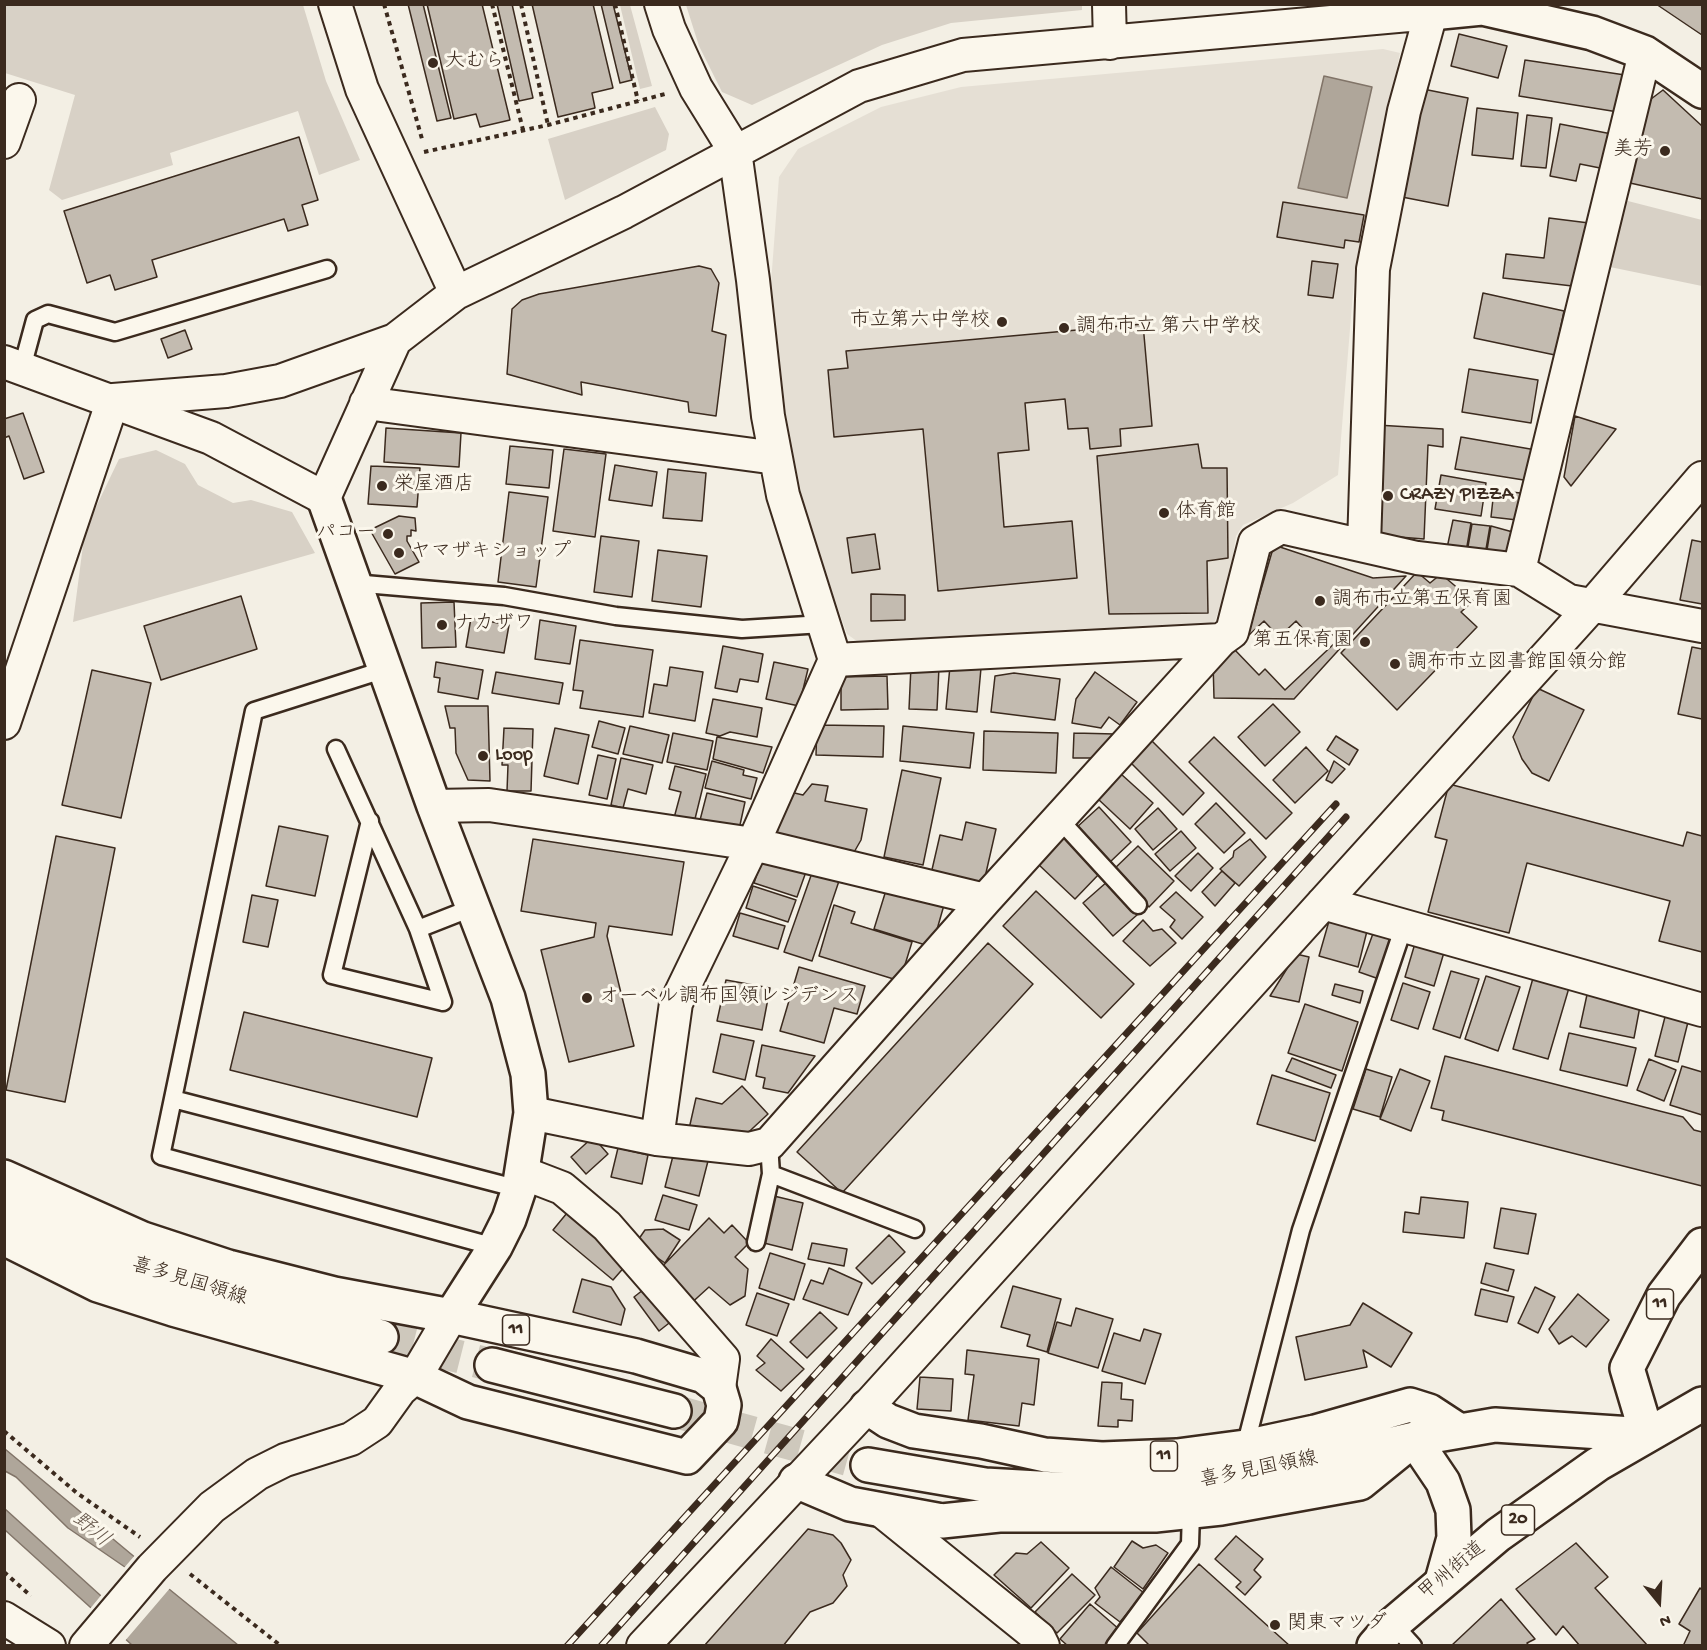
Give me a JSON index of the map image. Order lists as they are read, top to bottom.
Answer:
{
  "streets": {
    "main road": [
      "喜多見国領線",
      "11",
      "20",
      "甲州街道"
    ]
  },
  "crossings": [
    ["喜多見国領線", "11"],
    ["喜多見国領線", "20"],
    ["喜多見国領線", "甲州街道"],
    ["11", "20"],
    ["11", "甲州街道"],
    ["20", "甲州街道"]
  ],
  "water": ["野川"],
  "places": [
    "大むら",
    "美芳",
    "市立第六中学校",
    "調布市立 第六中学校",
    "栄屋酒店",
    "CRAZY PIZZA",
    "体育館",
    "パコー",
    "ヤマザキショップ",
    "調布市立第五保育園",
    "ナカザワ",
    "第五保育園",
    "調布市立図書館国領分館",
    "Loop",
    "オーベル調布国領レジデンス",
    "関東マツダ"
  ],
  "north": "bottom"
}
